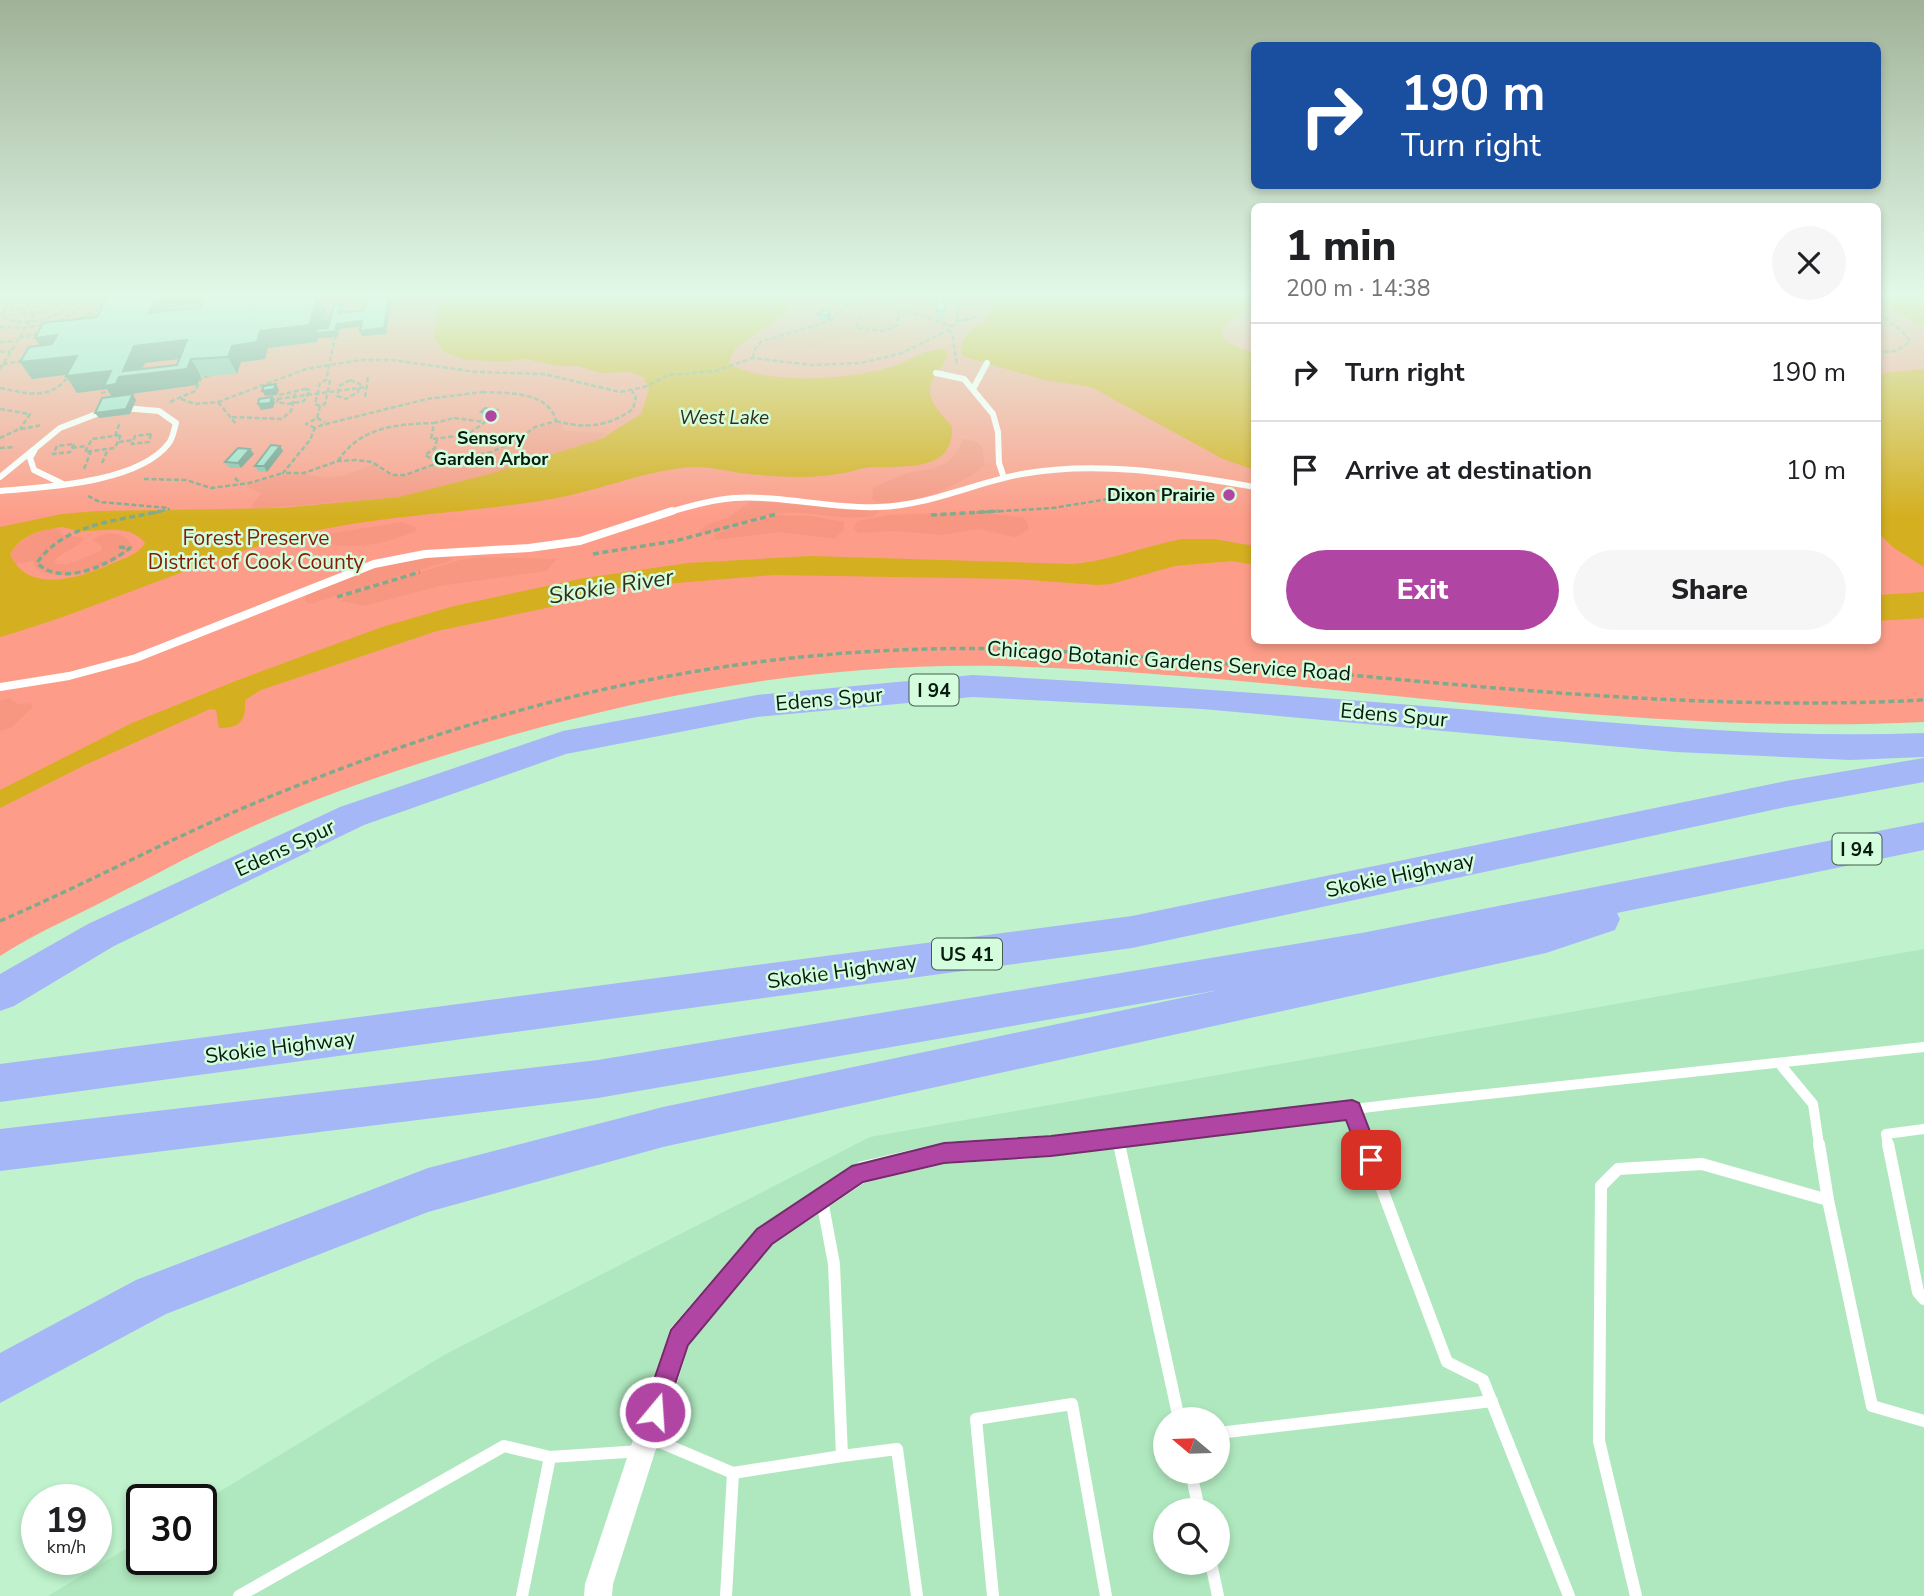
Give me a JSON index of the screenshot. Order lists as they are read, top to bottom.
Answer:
{
  "streets": {
    "highway": [
      "I 94",
      "Edens Spur",
      "Skokie Highway",
      "US 41"
    ],
    "path": ["Chicago Botanic Gardens Service Road"]
  },
  "water": ["West Lake", "Skokie River"],
  "parks": ["Forest Preserve District of Cook County"],
  "places": ["Sensory Garden Arbor", "Dixon Prairie"],
  "north": "left",
  "page": {
    "turn": ["190 m", "Turn right"],
    "heading": ["1 min", "200 m · 14:38"],
    "list": [
      {
        "name": "Turn right",
        "value": "190 m"
      },
      {
        "name": "Arrive at destination",
        "value": "10 m"
      }
    ],
    "buttons": ["Exit", "Share"],
    "speed": "19 km/h",
    "limit": "30"
  }
}
